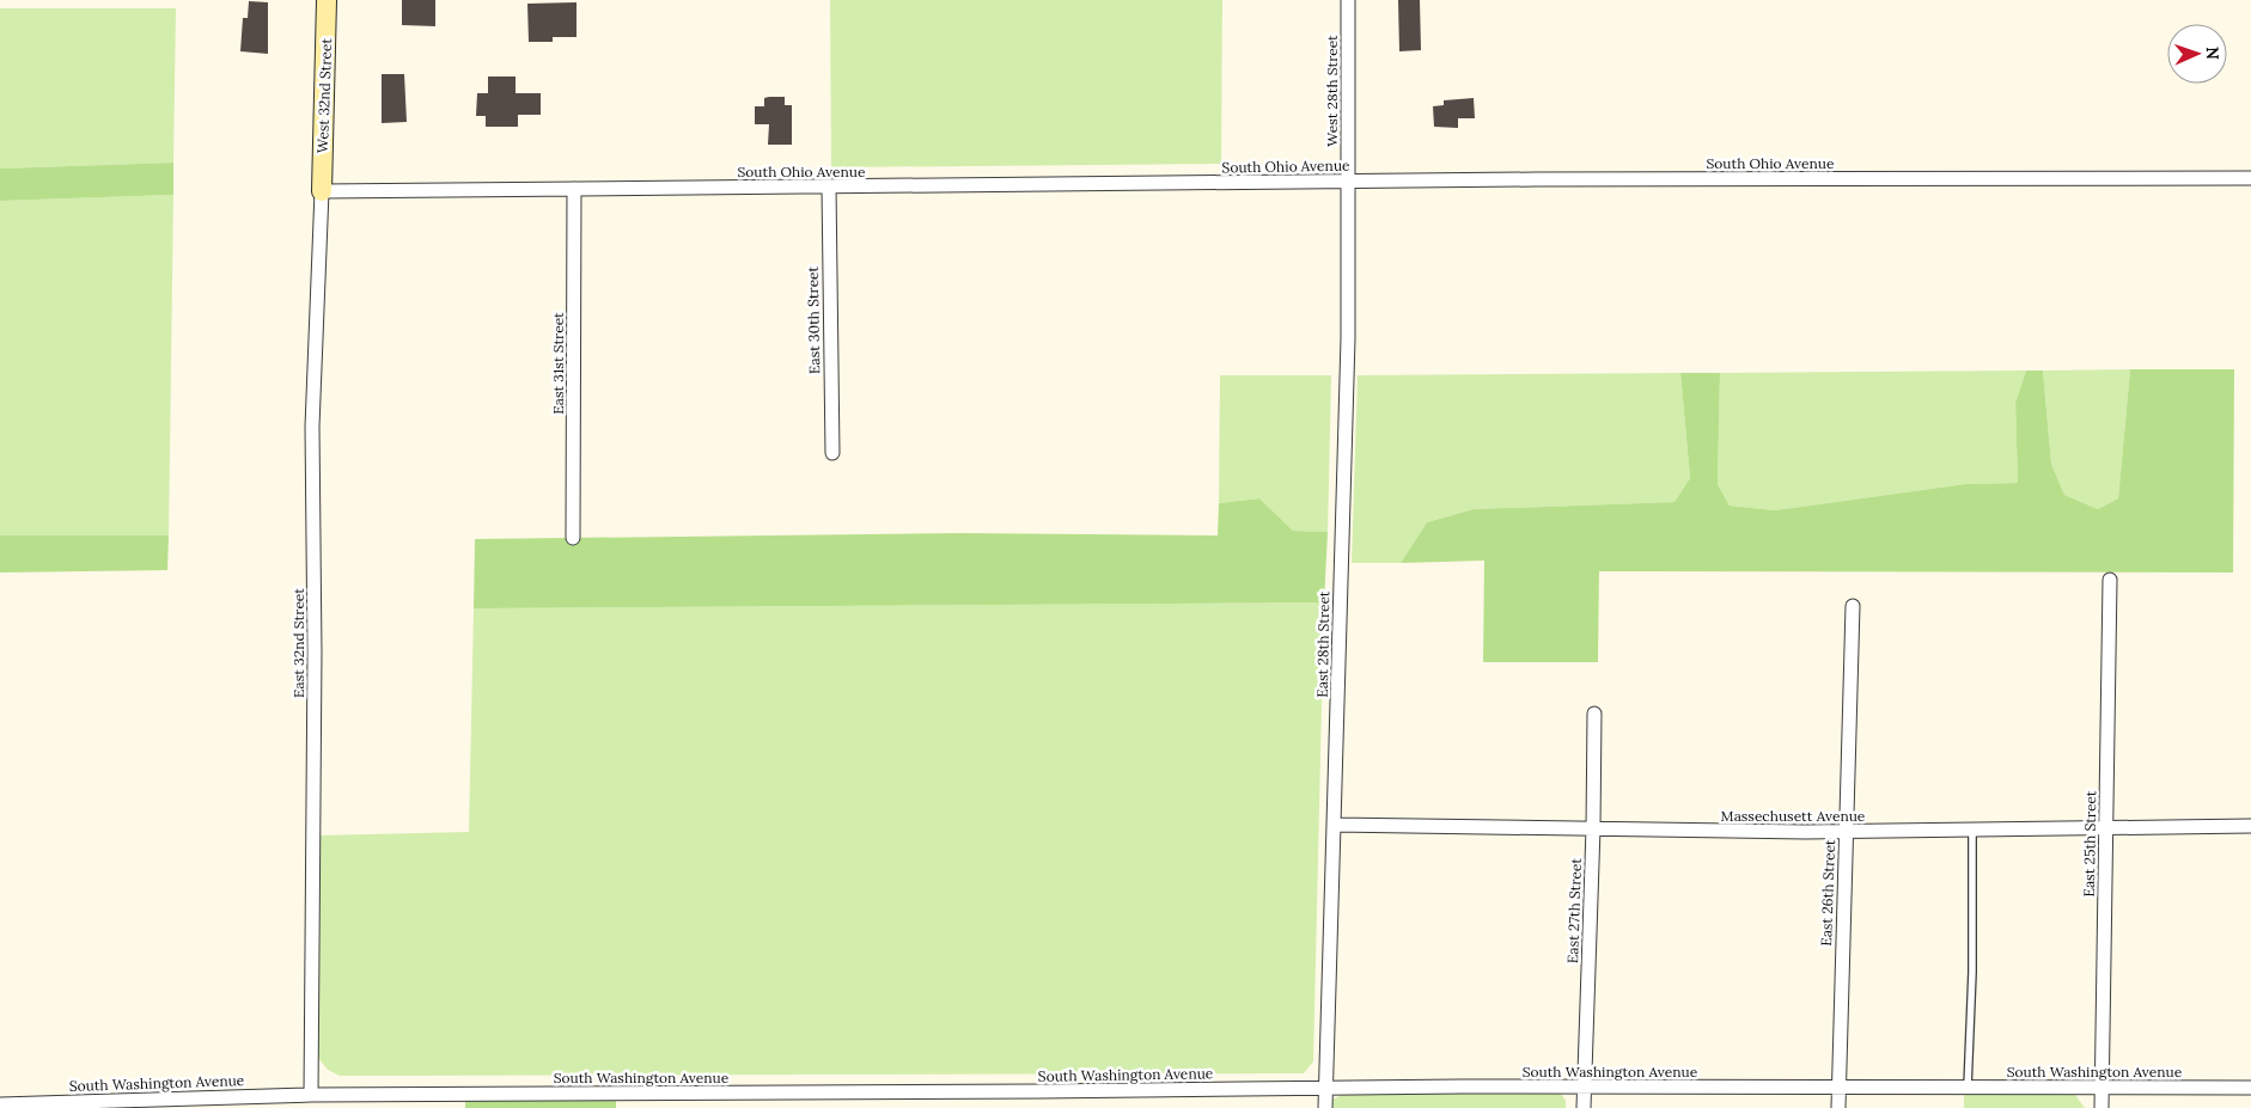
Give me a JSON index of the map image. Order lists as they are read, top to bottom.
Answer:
{
  "streets": {
    "street": [
      "West 28th Street",
      "West 32nd Street",
      "South Ohio Avenue",
      "East 30th Street",
      "East 31st Street",
      "East 32nd Street",
      "East 28th Street",
      "Massechusett Avenue",
      "East 25th Street",
      "East 26th Street",
      "East 27th Street",
      "South Washington Avenue"
    ]
  },
  "crossings": [
    ["West 28th Street", "South Ohio Avenue"],
    ["West 28th Street", "East 28th Street"],
    ["West 32nd Street", "South Ohio Avenue"],
    ["West 32nd Street", "East 32nd Street"],
    ["South Ohio Avenue", "East 30th Street"],
    ["South Ohio Avenue", "East 31st Street"],
    ["South Ohio Avenue", "East 32nd Street"],
    ["South Ohio Avenue", "East 28th Street"],
    ["East 32nd Street", "South Washington Avenue"],
    ["East 28th Street", "Massechusett Avenue"],
    ["East 28th Street", "South Washington Avenue"],
    ["Massechusett Avenue", "East 25th Street"],
    ["Massechusett Avenue", "East 26th Street"],
    ["Massechusett Avenue", "East 27th Street"],
    ["East 25th Street", "South Washington Avenue"],
    ["East 26th Street", "South Washington Avenue"],
    ["East 27th Street", "South Washington Avenue"]
  ],
  "north": "right"
}
